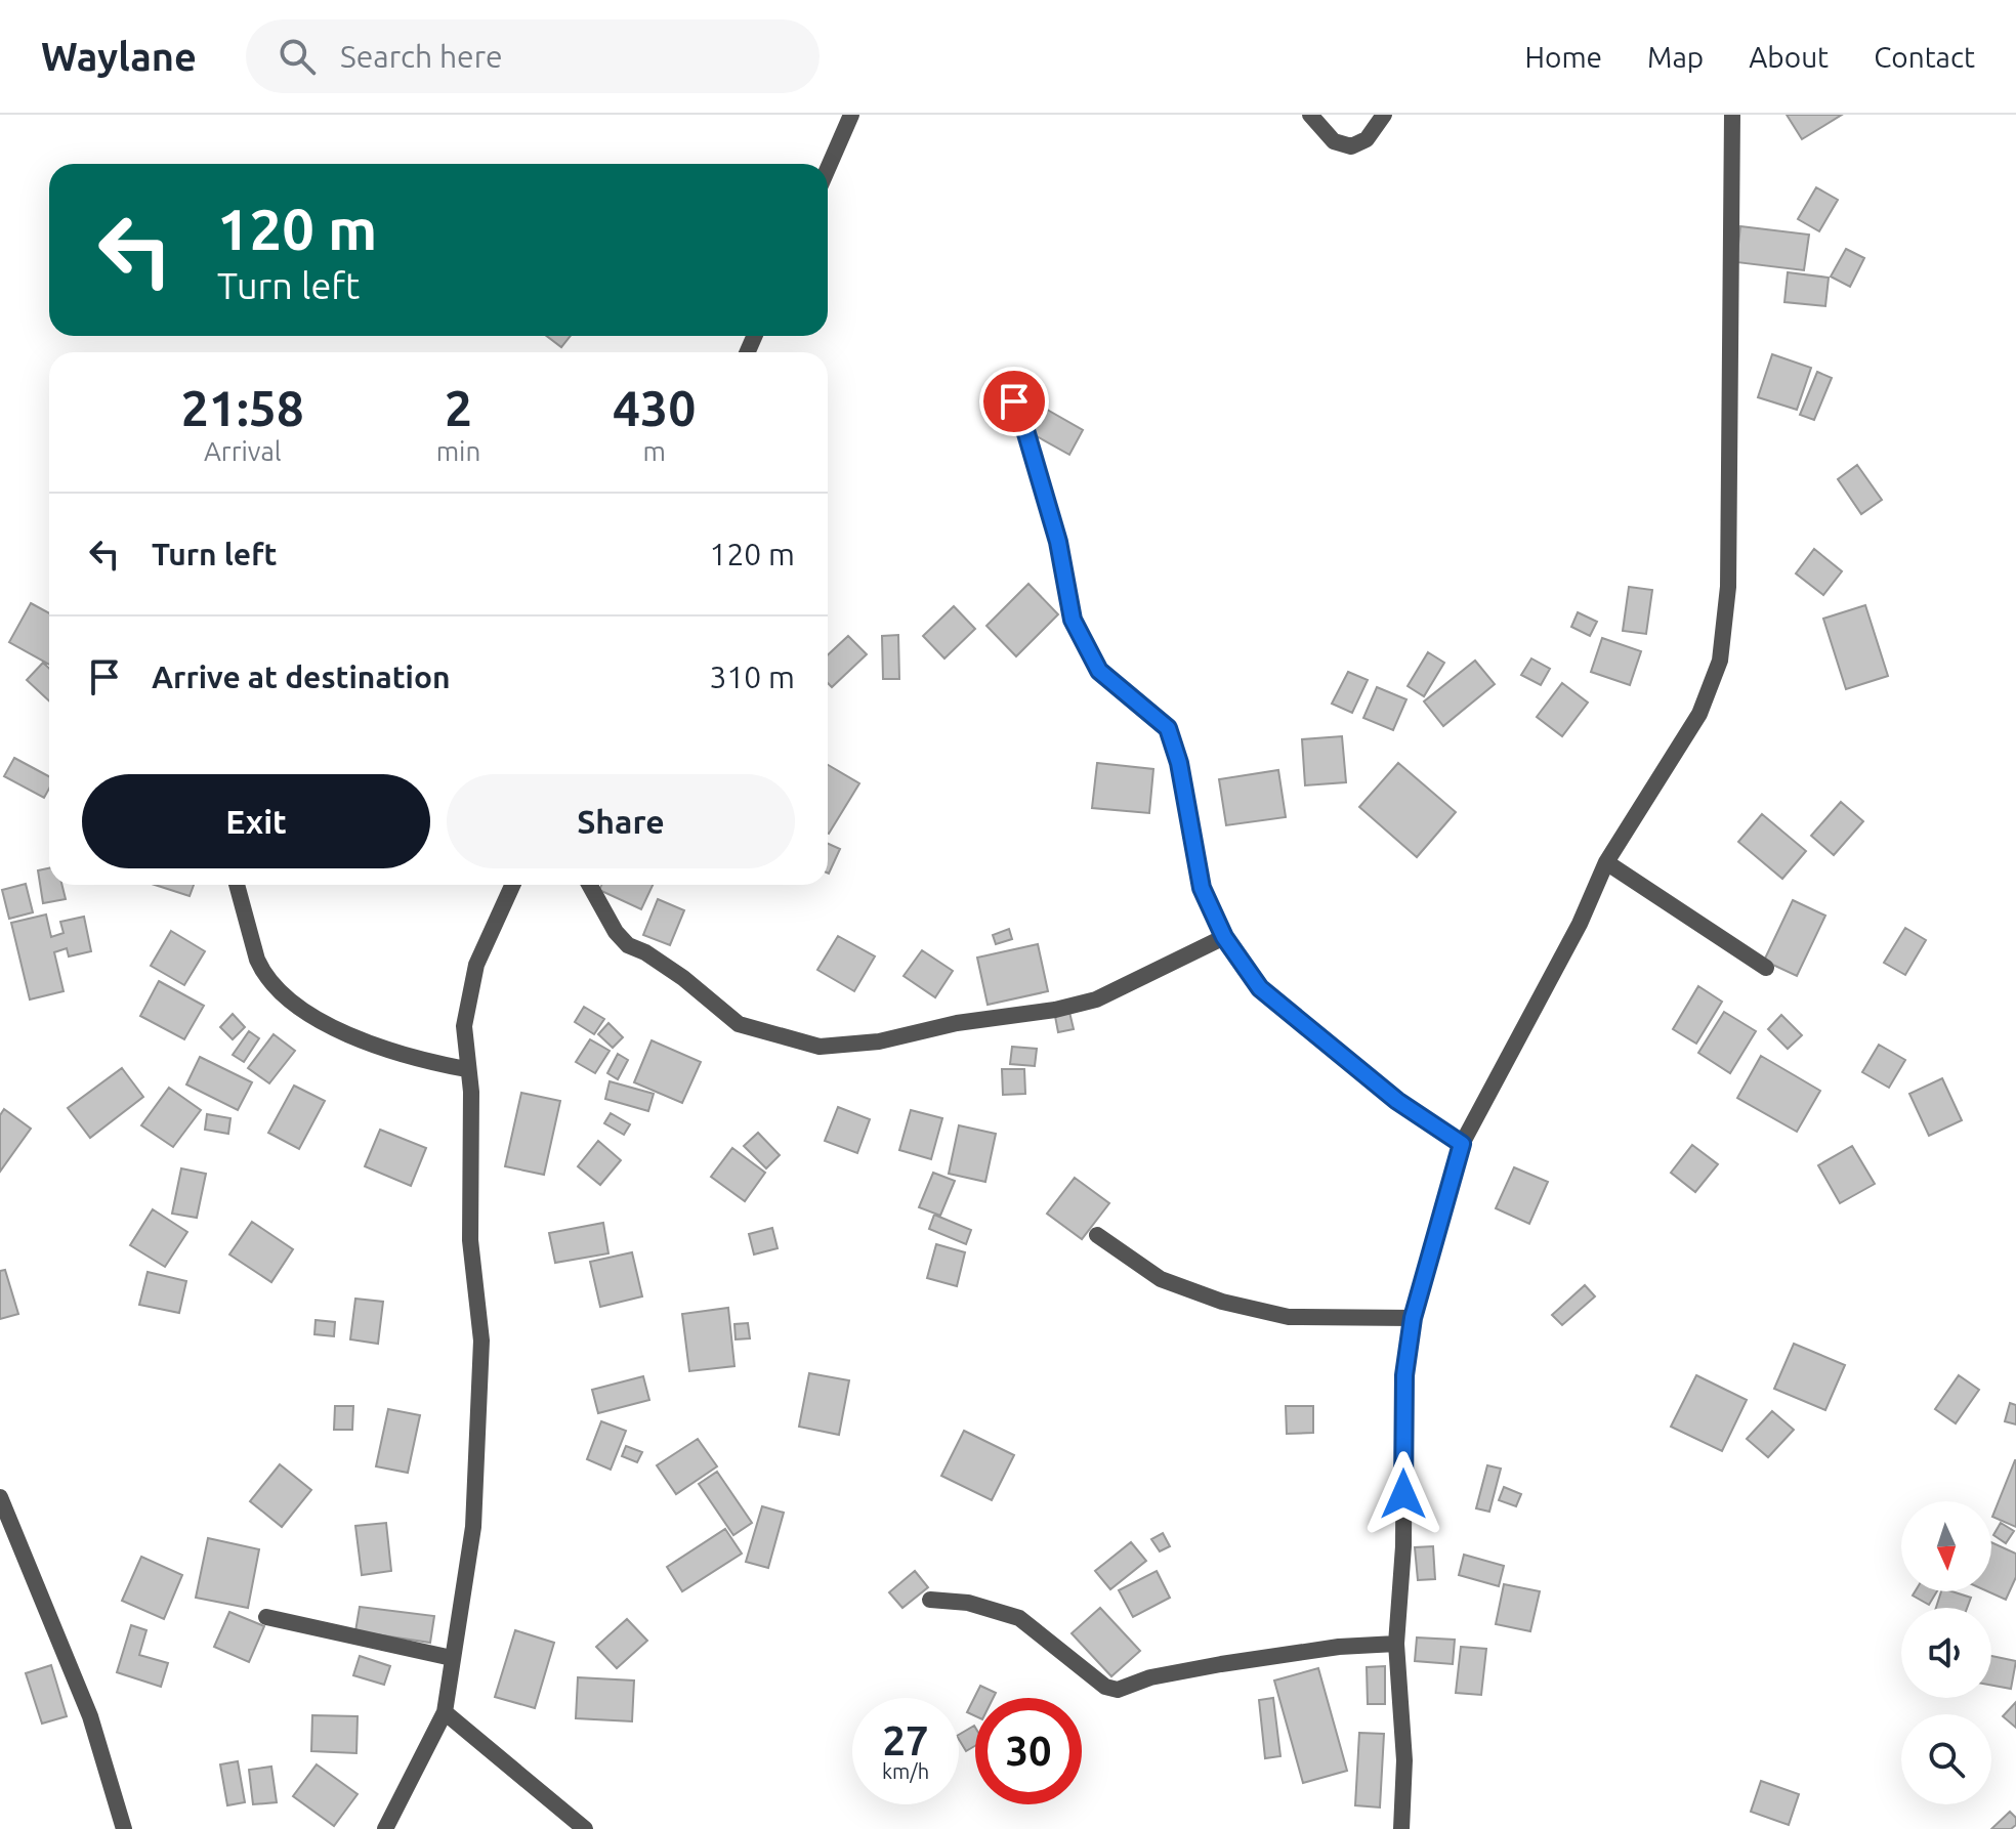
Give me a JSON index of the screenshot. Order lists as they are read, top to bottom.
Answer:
{
  "north": "bottom",
  "page": {
    "header": "Waylane",
    "search": "Search here",
    "nav": [
      "Home",
      "Map",
      "About",
      "Contact"
    ],
    "turn": ["120 m", "Turn left"],
    "eta": [
      "21:58",
      "Arrival",
      "2",
      "min",
      "430",
      "m"
    ],
    "list": [
      {
        "name": "Turn left",
        "value": "120 m"
      },
      {
        "name": "Arrive at destination",
        "value": "310 m"
      }
    ],
    "buttons": ["Exit", "Share"],
    "speed": "27 km/h",
    "limit": "30"
  }
}
